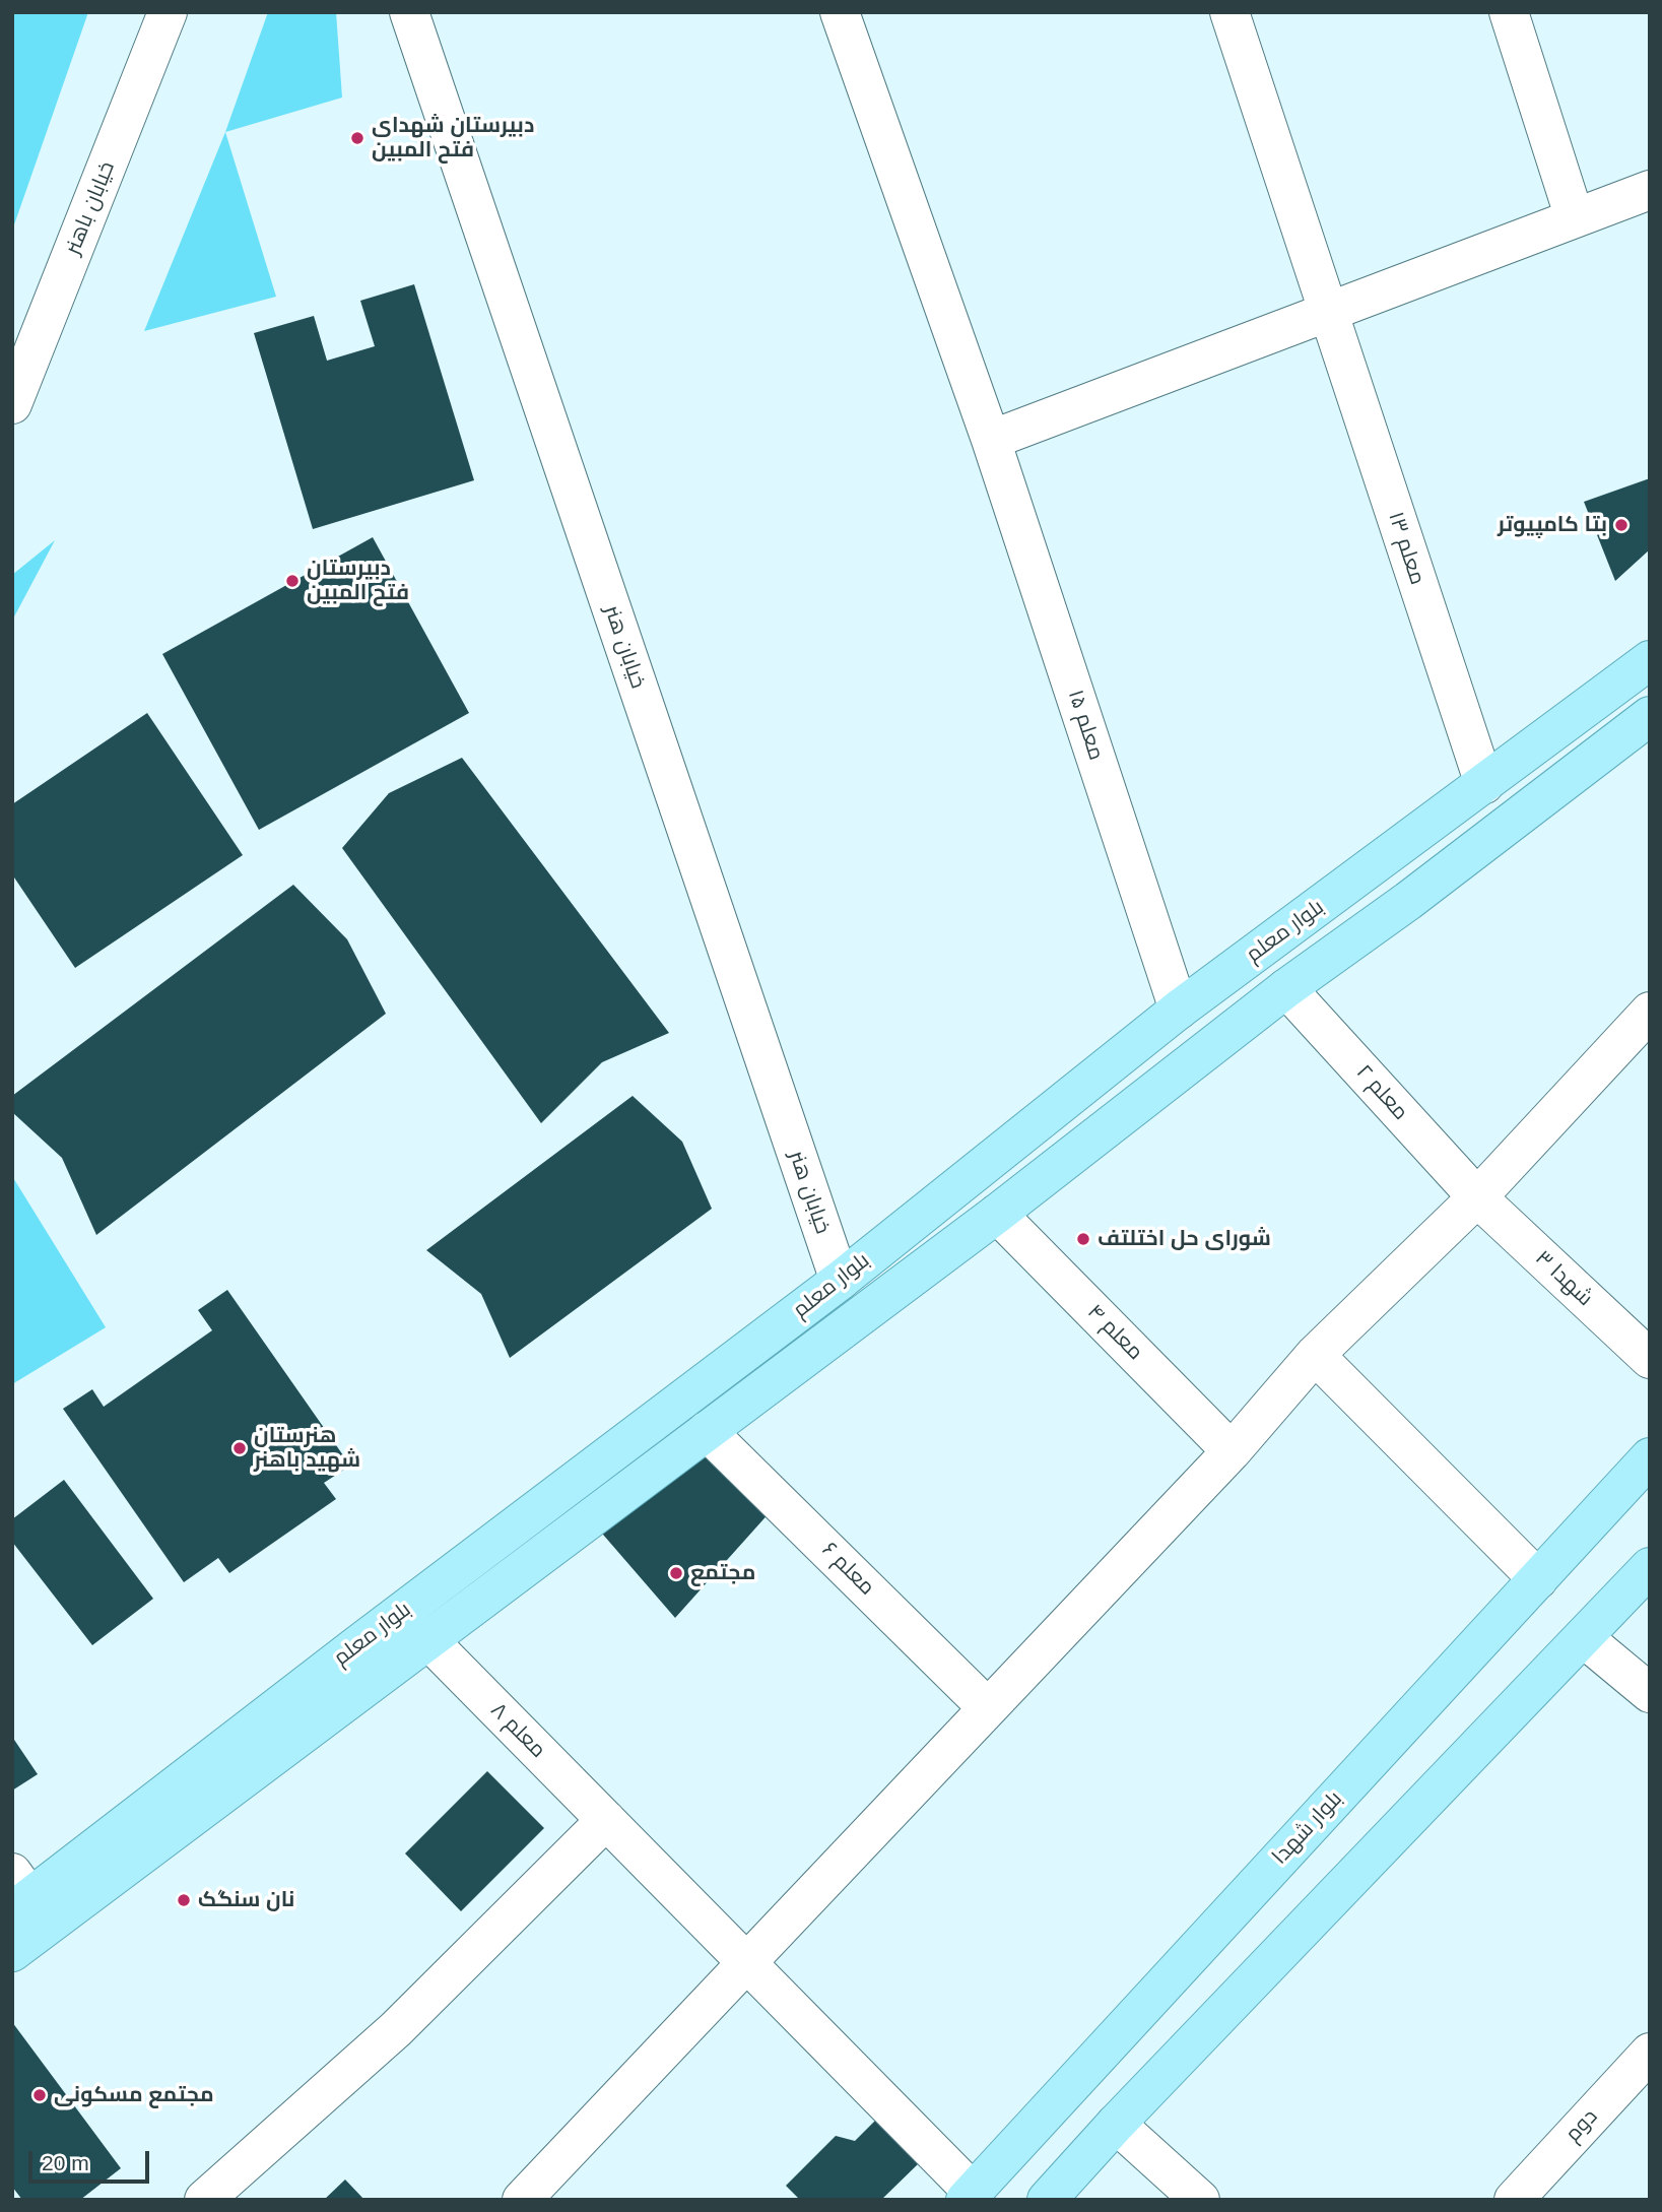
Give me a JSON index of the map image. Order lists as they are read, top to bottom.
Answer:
{
  "streets": {
    "main road": ["بلوار معلم", "بلوار شهدا"],
    "street": [
      "خیابان باهنر",
      "معلم ۱۳",
      "خیابان هنر",
      "معلم ۱۵",
      "معلم ۲",
      "شهدا ۳",
      "معلم ۴",
      "معلم ۶",
      "معلم ۸",
      "دوم"
    ]
  },
  "crossings": [
    ["معلم ۱۳", "بلوار معلم"],
    ["خیابان هنر", "بلوار معلم"],
    ["معلم ۱۵", "بلوار معلم"],
    ["بلوار معلم", "معلم ۲"],
    ["بلوار معلم", "معلم ۴"],
    ["بلوار معلم", "معلم ۶"],
    ["بلوار معلم", "معلم ۸"],
    ["معلم ۲", "شهدا ۳"],
    ["معلم ۸", "بلوار شهدا"]
  ],
  "places": [
    "دبیرستان شهدای فتح المبین",
    "بتا کامپیوتر",
    "دبیرستان فتح المبین",
    "شورای حل اختلتف",
    "هنرستان شهید باهنر",
    "مجتمع",
    "نان سنگک",
    "مجتمع مسکونی"
  ],
  "scale_bar": "20 m"
}
